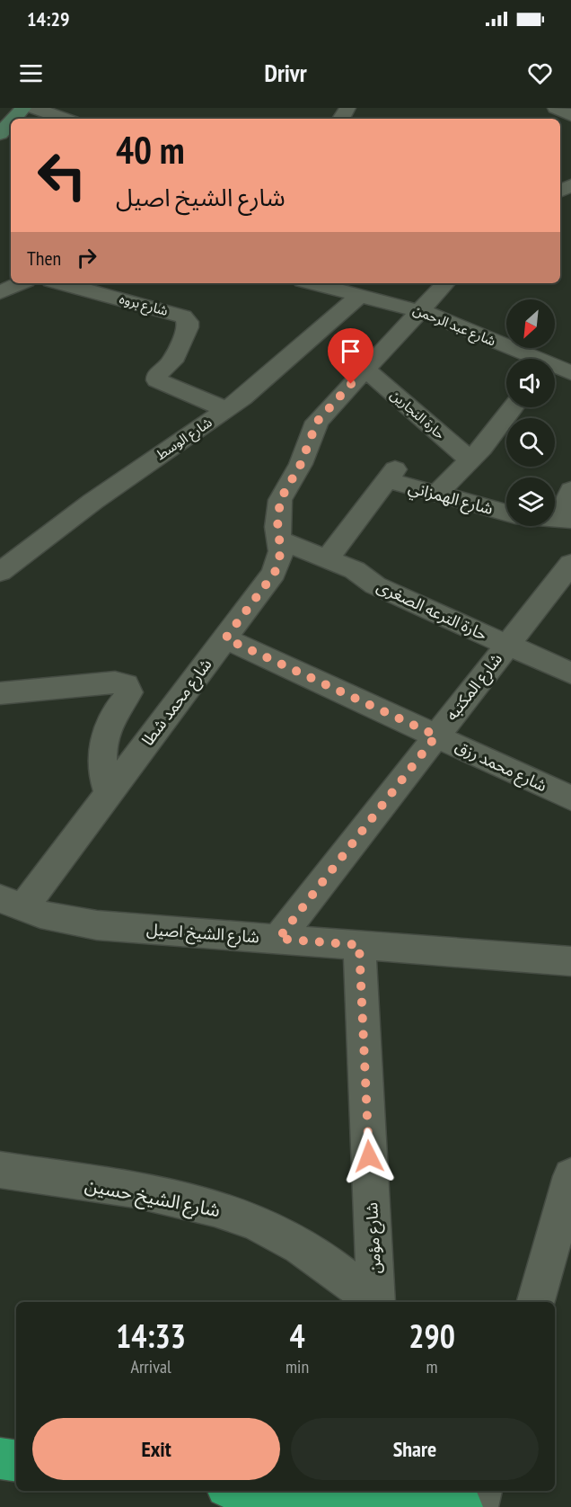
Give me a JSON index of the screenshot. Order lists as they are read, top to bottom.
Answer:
{
  "streets": {
    "street": [
      "شارع بروه",
      "شارع عبد الرحمن",
      "حارة النجارين",
      "شارع الوسط",
      "شارع الهمزاني",
      "حارة الترعه الصغرى",
      "شارع المكتبه",
      "شارع محمد شطا",
      "شارع محمد رزق",
      "شارع الشيخ اصيل",
      "شارع الشيخ حسين",
      "شارع مؤمن"
    ]
  },
  "crossings": [
    ["شارع بروه", "شارع الوسط"],
    ["شارع عبد الرحمن", "شارع الوسط"],
    ["شارع عبد الرحمن", "شارع محمد شطا"],
    ["حارة النجارين", "شارع محمد شطا"],
    ["شارع الهمزاني", "حارة الترعه الصغرى"],
    ["حارة الترعه الصغرى", "شارع المكتبه"],
    ["حارة الترعه الصغرى", "شارع محمد شطا"],
    ["شارع المكتبه", "شارع محمد رزق"],
    ["شارع المكتبه", "شارع الشيخ اصيل"],
    ["شارع محمد شطا", "شارع محمد رزق"],
    ["شارع محمد شطا", "شارع الشيخ اصيل"],
    ["شارع الشيخ اصيل", "شارع مؤمن"]
  ],
  "north": "bottom left",
  "page": {
    "status": "14:29",
    "header": "Drivr",
    "turn": ["40 m", "شارع الشيخ اصيل"],
    "then": "Then",
    "eta": [
      "14:33",
      "Arrival",
      "4",
      "min",
      "290",
      "m"
    ],
    "buttons": ["Exit", "Share"]
  }
}
